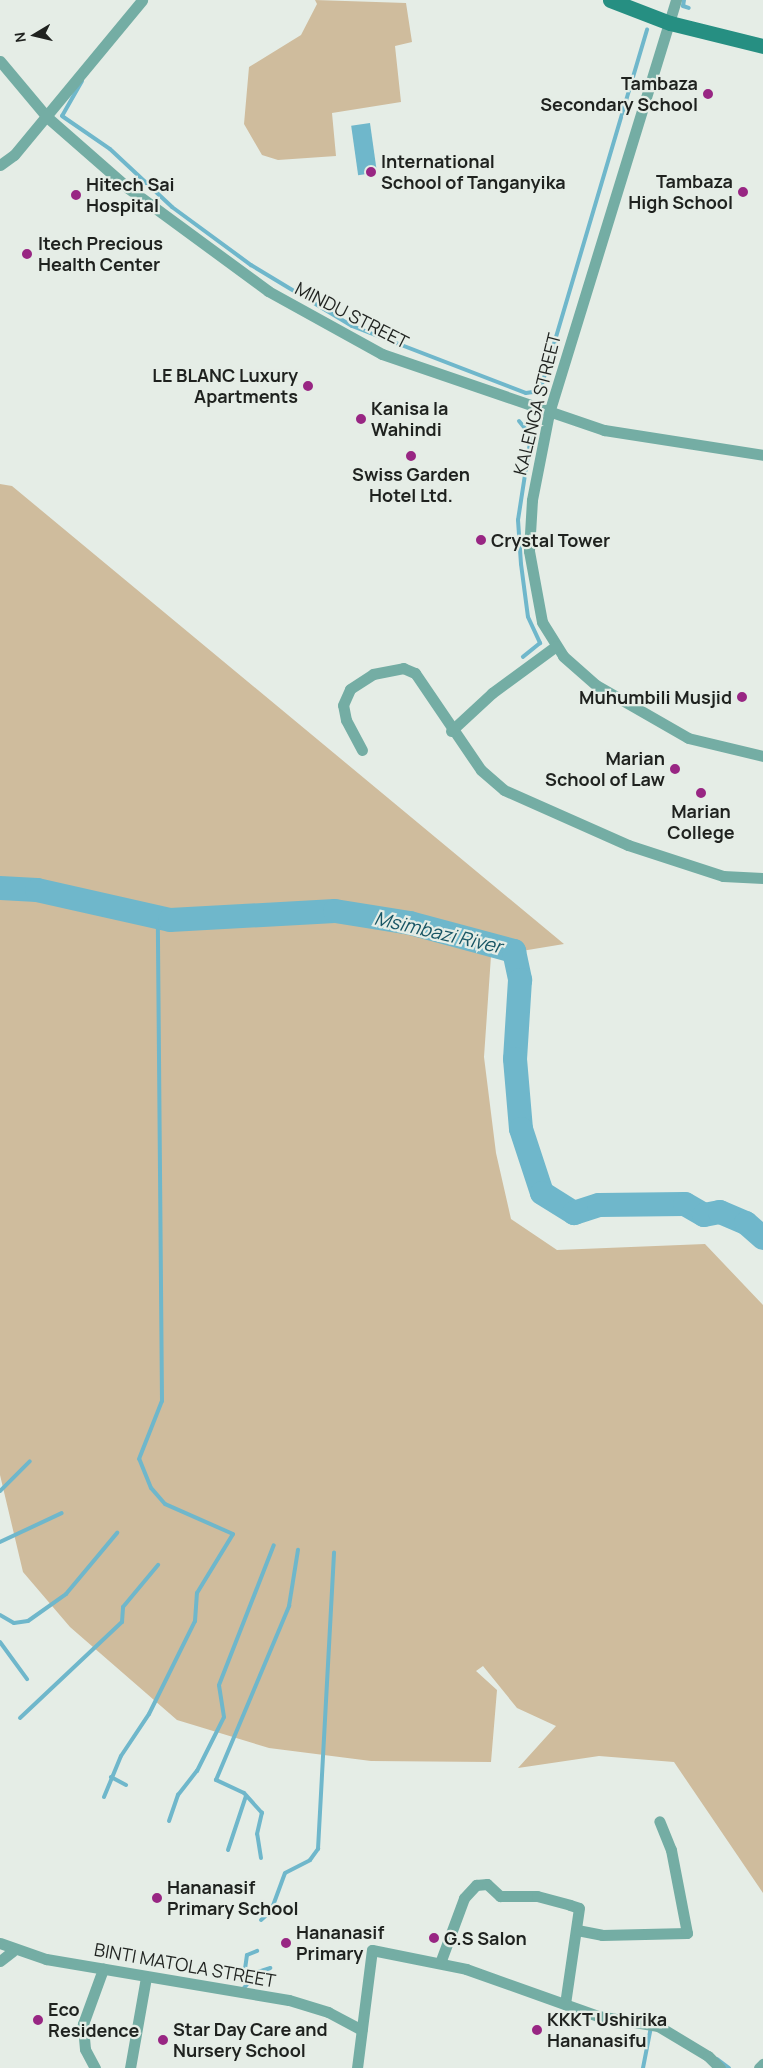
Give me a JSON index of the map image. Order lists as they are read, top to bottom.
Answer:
{
  "streets": {
    "street": ["MINDU STREET", "KALENGA STREET", "BINTI MATOLA STREET"]
  },
  "crossings": [
    ["MINDU STREET", "KALENGA STREET"]
  ],
  "water": ["Msimbazi River"],
  "places": [
    "Tambaza Secondary School",
    "International School of Tanganyika",
    "Tambaza High School",
    "Hitech Sai Hospital",
    "Itech Precious Health Center",
    "LE BLANC Luxury Apartments",
    "Kanisa la Wahindi",
    "Swiss Garden Hotel Ltd.",
    "Crystal Tower",
    "Muhumbili Musjid",
    "Marian School of Law",
    "Marian College",
    "Hananasif Primary School",
    "G.S Salon",
    "Hananasif Primary",
    "Eco Residence",
    "KKKT Ushirika Hananasifu",
    "Star Day Care and Nursery School"
  ],
  "north": "left"
}
